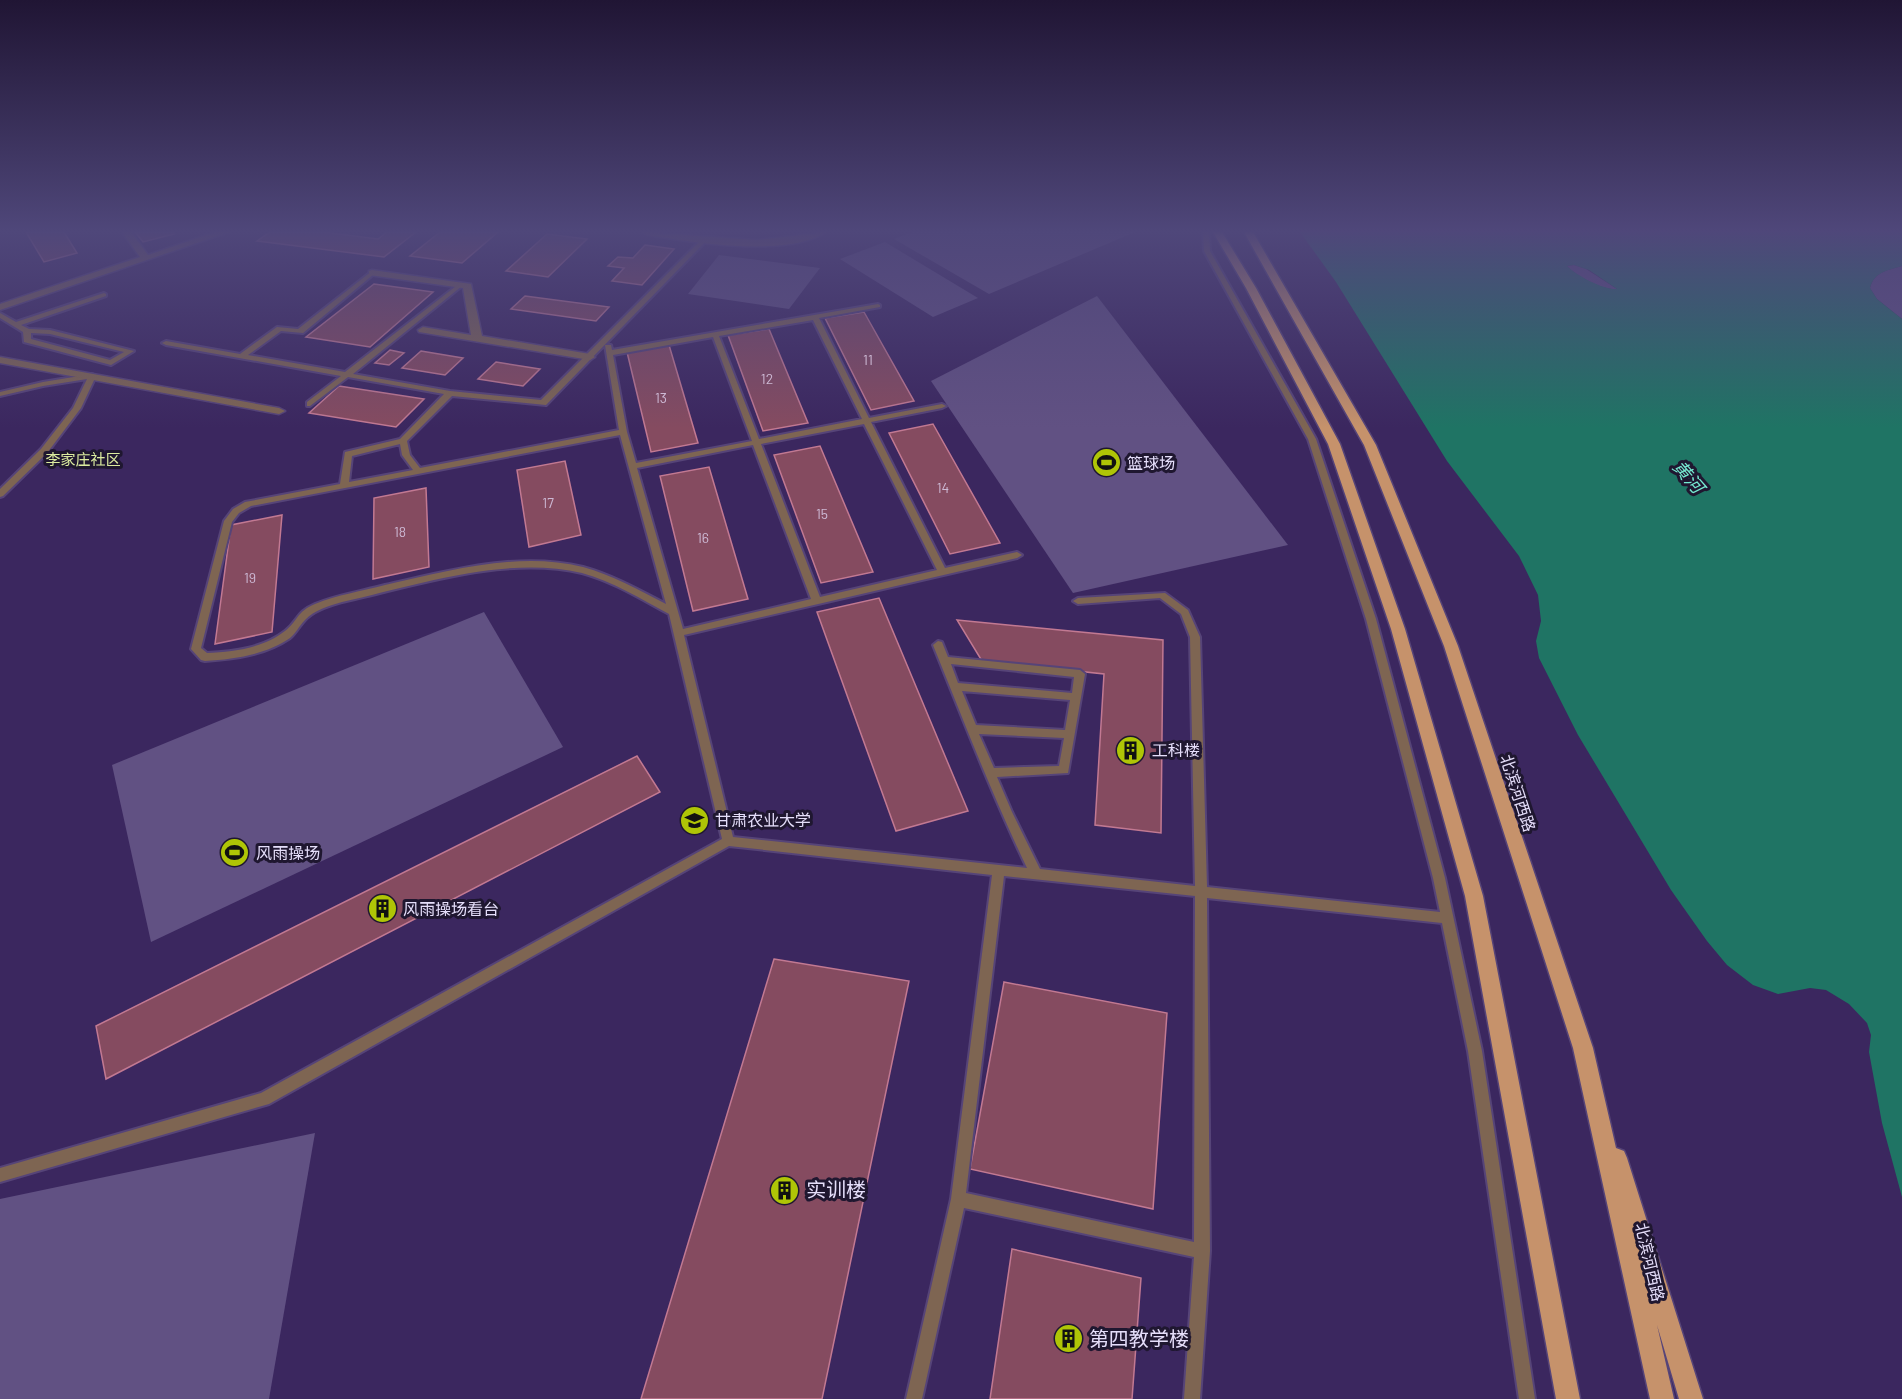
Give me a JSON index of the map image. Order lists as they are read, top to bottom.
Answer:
{
  "streets": {
    "main road": ["北滨河西路"]
  },
  "districts": ["李家庄社区"],
  "water": ["黄河"],
  "places": {
    "sports": ["篮球场", "风雨操场"],
    "building": [
      "工科楼",
      "风雨操场看台",
      "实训楼",
      "第四教学楼"
    ],
    "school or university": ["甘肃农业大学"]
  },
  "house_numbers": [
    "11",
    "12",
    "13",
    "14",
    "17",
    "15",
    "18",
    "16",
    "19"
  ]
}
